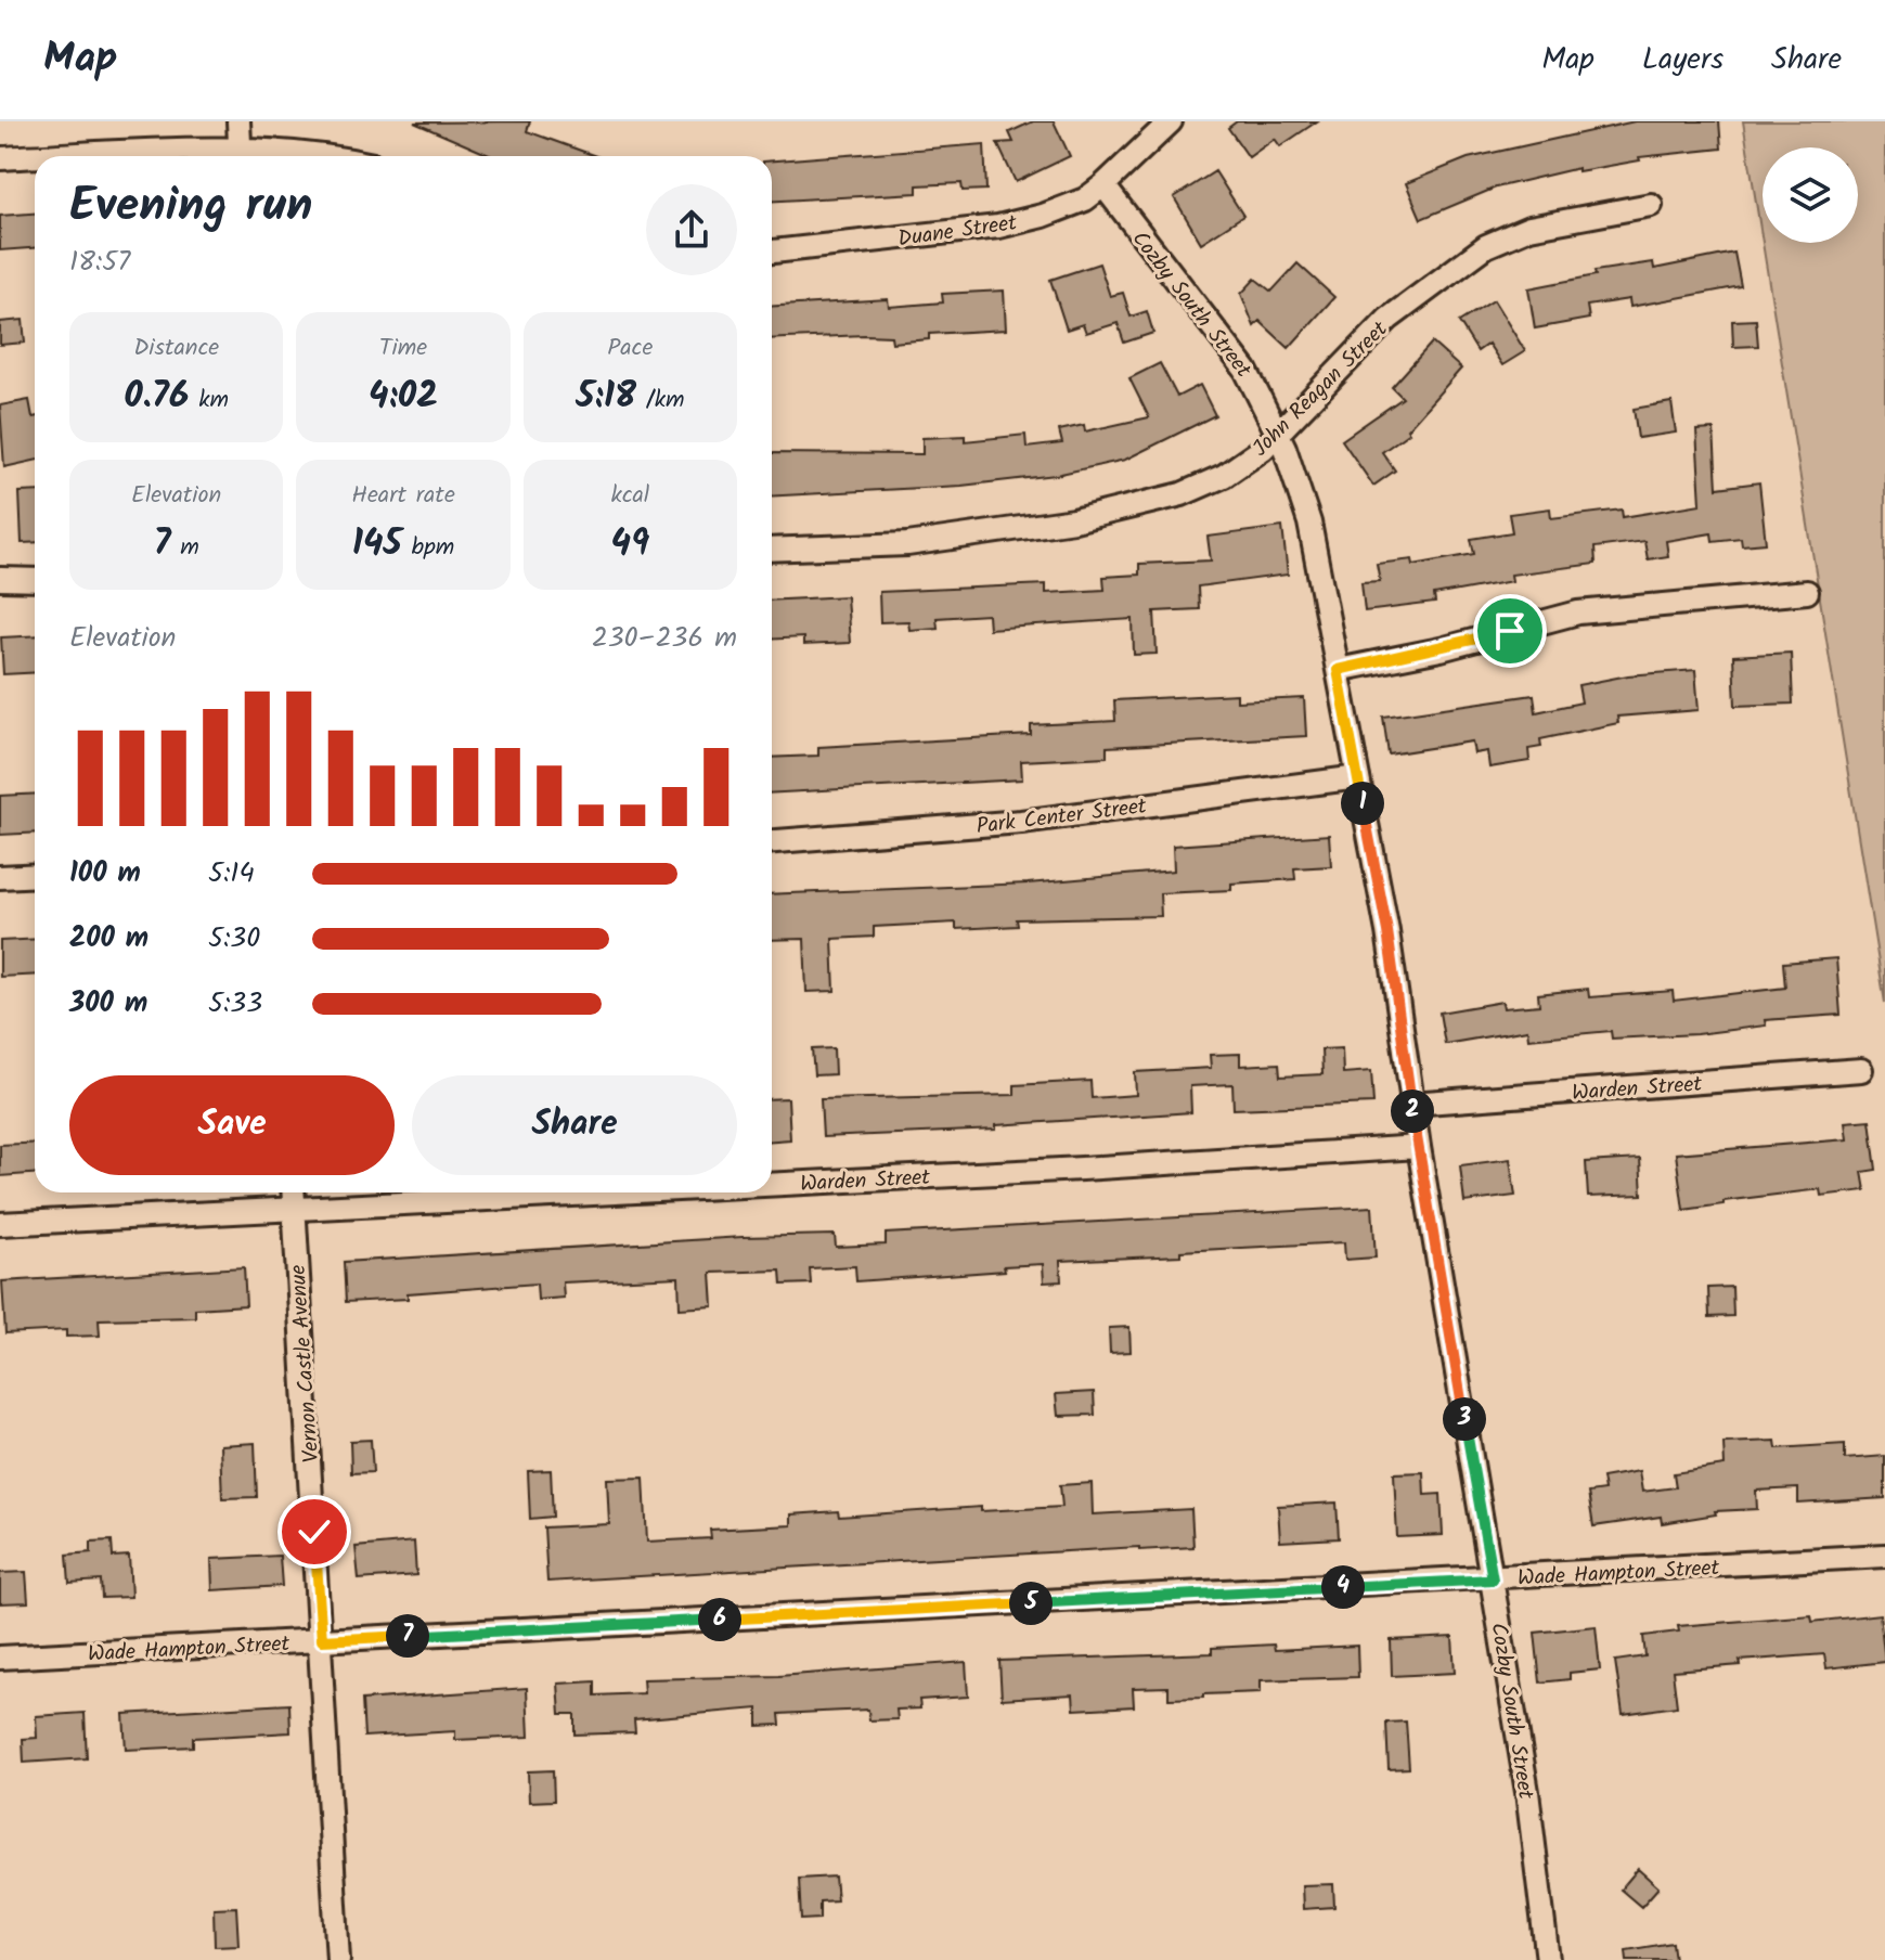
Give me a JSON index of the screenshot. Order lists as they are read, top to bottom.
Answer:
{
  "streets": {
    "street": [
      "Duane Street",
      "Cozby South Street",
      "John Reagan Street",
      "Park Center Street",
      "Warden Street",
      "Vernon Castle Avenue",
      "Wade Hampton Street"
    ]
  },
  "crossings": [
    ["Duane Street", "Cozby South Street"],
    ["Cozby South Street", "John Reagan Street"],
    ["Cozby South Street", "Park Center Street"],
    ["Cozby South Street", "Warden Street"],
    ["Cozby South Street", "Wade Hampton Street"],
    ["Warden Street", "Vernon Castle Avenue"],
    ["Vernon Castle Avenue", "Wade Hampton Street"]
  ],
  "page": {
    "header": "Map",
    "nav": ["Map", "Layers", "Share"],
    "heading": ["Evening run", "18:57"],
    "stats": [
      ["Distance", "0.76 km"],
      ["Time", "4:02"],
      ["Pace", "5:18 /km"],
      ["Elevation", "7 m"],
      ["Heart rate", "145 bpm"],
      ["kcal", "49"]
    ],
    "chart": ["Elevation", "230–236 m"],
    "pins": [
      "1",
      "2",
      "3",
      "4",
      "5",
      "6",
      "7"
    ],
    "list": [
      {
        "name": "100 m",
        "note": "5:14"
      },
      {
        "name": "200 m",
        "note": "5:30"
      },
      {
        "name": "300 m",
        "note": "5:33"
      }
    ],
    "buttons": ["Save", "Share"]
  }
}
